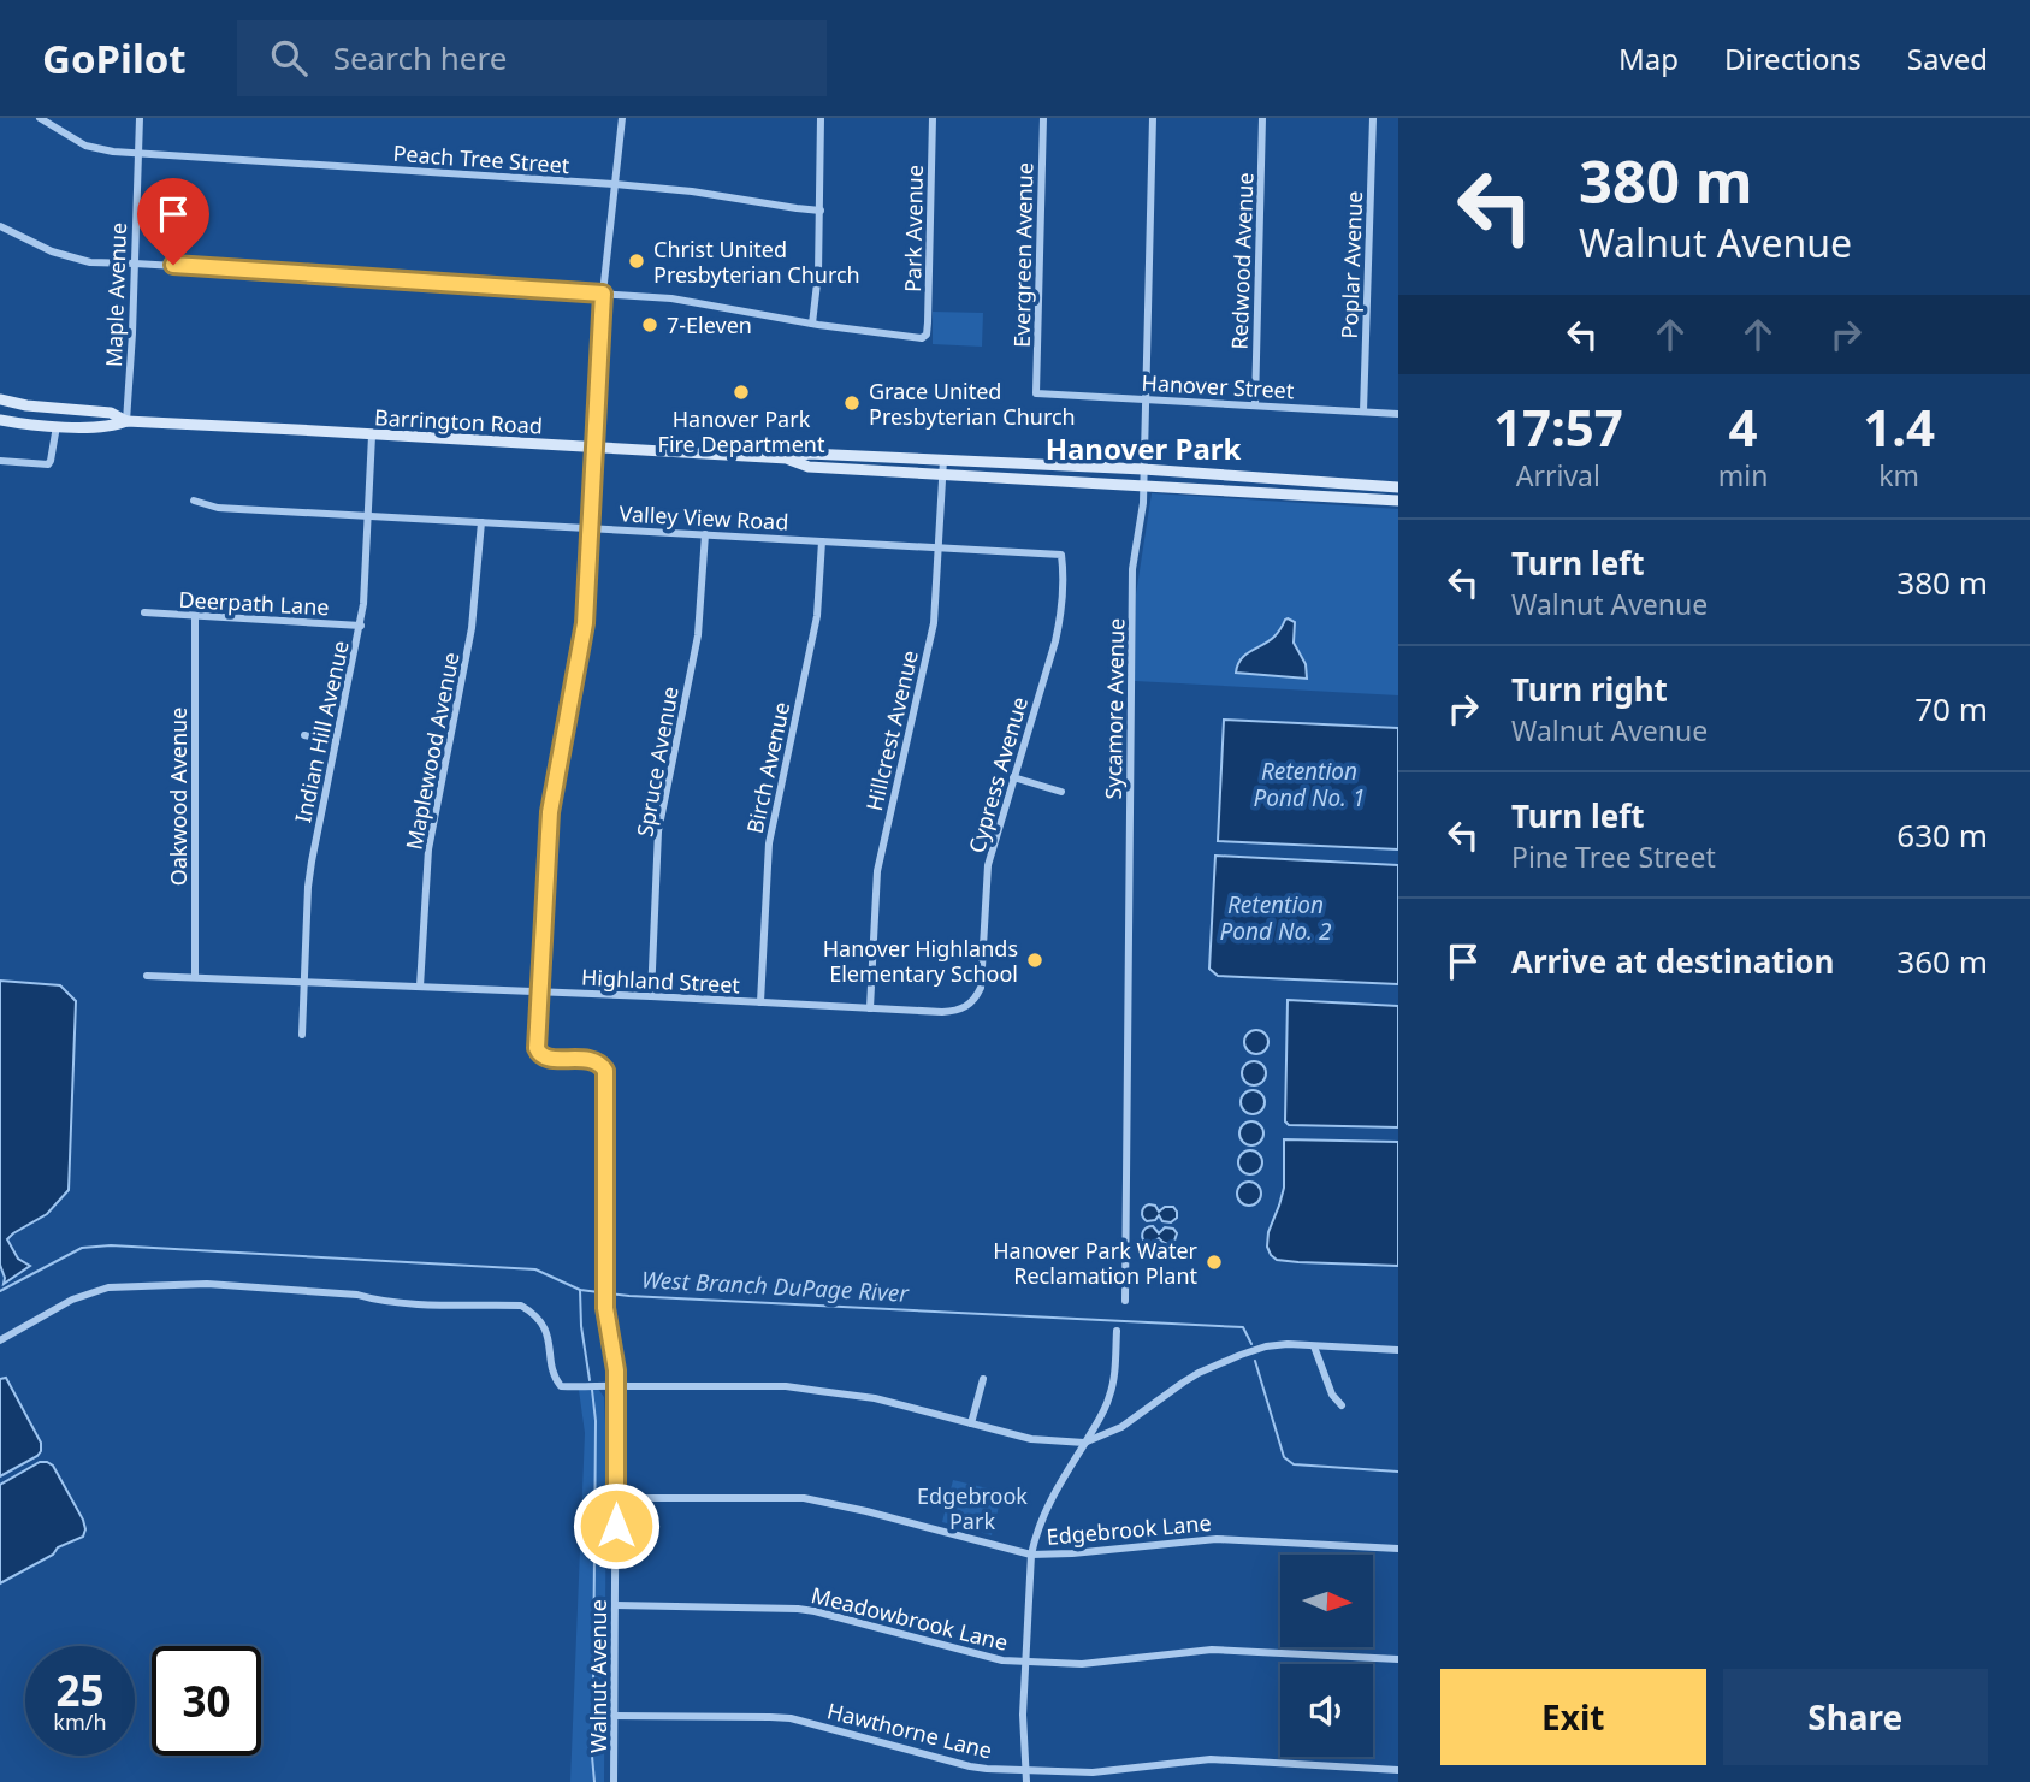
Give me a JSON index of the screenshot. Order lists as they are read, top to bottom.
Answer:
{
  "streets": {
    "main road": ["Barrington Road"],
    "street": [
      "Peach Tree Street",
      "Park Avenue",
      "Evergreen Avenue",
      "Redwood Avenue",
      "Poplar Avenue",
      "Maple Avenue",
      "Hanover Street",
      "Valley View Road",
      "Deerpath Lane",
      "Sycamore Avenue",
      "Hillcrest Avenue",
      "Indian Hill Avenue",
      "Maplewood Avenue",
      "Spruce Avenue",
      "Birch Avenue",
      "Cypress Avenue",
      "Oakwood Avenue",
      "Highland Street",
      "Edgebrook Lane",
      "Meadowbrook Lane",
      "Walnut Avenue",
      "Hawthorne Lane"
    ]
  },
  "crossings": [
    ["Peach Tree Street", "Maple Avenue"],
    ["Peach Tree Street", "Walnut Avenue"],
    ["Evergreen Avenue", "Hanover Street"],
    ["Redwood Avenue", "Hanover Street"],
    ["Poplar Avenue", "Hanover Street"],
    ["Maple Avenue", "Barrington Road"],
    ["Hanover Street", "Sycamore Avenue"],
    ["Barrington Road", "Sycamore Avenue"],
    ["Barrington Road", "Hillcrest Avenue"],
    ["Barrington Road", "Indian Hill Avenue"],
    ["Barrington Road", "Walnut Avenue"],
    ["Valley View Road", "Hillcrest Avenue"],
    ["Valley View Road", "Indian Hill Avenue"],
    ["Valley View Road", "Maplewood Avenue"],
    ["Valley View Road", "Spruce Avenue"],
    ["Valley View Road", "Birch Avenue"],
    ["Valley View Road", "Cypress Avenue"],
    ["Valley View Road", "Walnut Avenue"],
    ["Deerpath Lane", "Indian Hill Avenue"],
    ["Deerpath Lane", "Oakwood Avenue"],
    ["Hillcrest Avenue", "Highland Street"],
    ["Indian Hill Avenue", "Highland Street"],
    ["Maplewood Avenue", "Highland Street"],
    ["Spruce Avenue", "Highland Street"],
    ["Birch Avenue", "Highland Street"],
    ["Cypress Avenue", "Highland Street"],
    ["Oakwood Avenue", "Highland Street"],
    ["Highland Street", "Walnut Avenue"],
    ["Edgebrook Lane", "Walnut Avenue"],
    ["Meadowbrook Lane", "Walnut Avenue"],
    ["Walnut Avenue", "Hawthorne Lane"]
  ],
  "districts": ["Hanover Park"],
  "water": ["Retention Pond No. 1", "Retention Pond No. 2", "West Branch DuPage River"],
  "parks": ["Edgebrook Park"],
  "places": [
    "Christ United Presbyterian Church",
    "7-Eleven",
    "Hanover Park Fire Department",
    "Grace United Presbyterian Church",
    "Hanover Highlands Elementary School",
    "Hanover Park Water Reclamation Plant"
  ],
  "north": "right",
  "page": {
    "header": "GoPilot",
    "search": "Search here",
    "nav": ["Map", "Directions", "Saved"],
    "turn": ["380 m", "Walnut Avenue"],
    "eta": [
      "17:57",
      "Arrival",
      "4",
      "min",
      "1.4",
      "km"
    ],
    "list": [
      {
        "name": "Turn left",
        "note": "Walnut Avenue",
        "value": "380 m"
      },
      {
        "name": "Turn right",
        "note": "Walnut Avenue",
        "value": "70 m"
      },
      {
        "name": "Turn left",
        "note": "Pine Tree Street",
        "value": "630 m"
      },
      {
        "name": "Arrive at destination",
        "value": "360 m"
      }
    ],
    "speed": "25 km/h",
    "limit": "30",
    "buttons": ["Exit", "Share"]
  }
}
